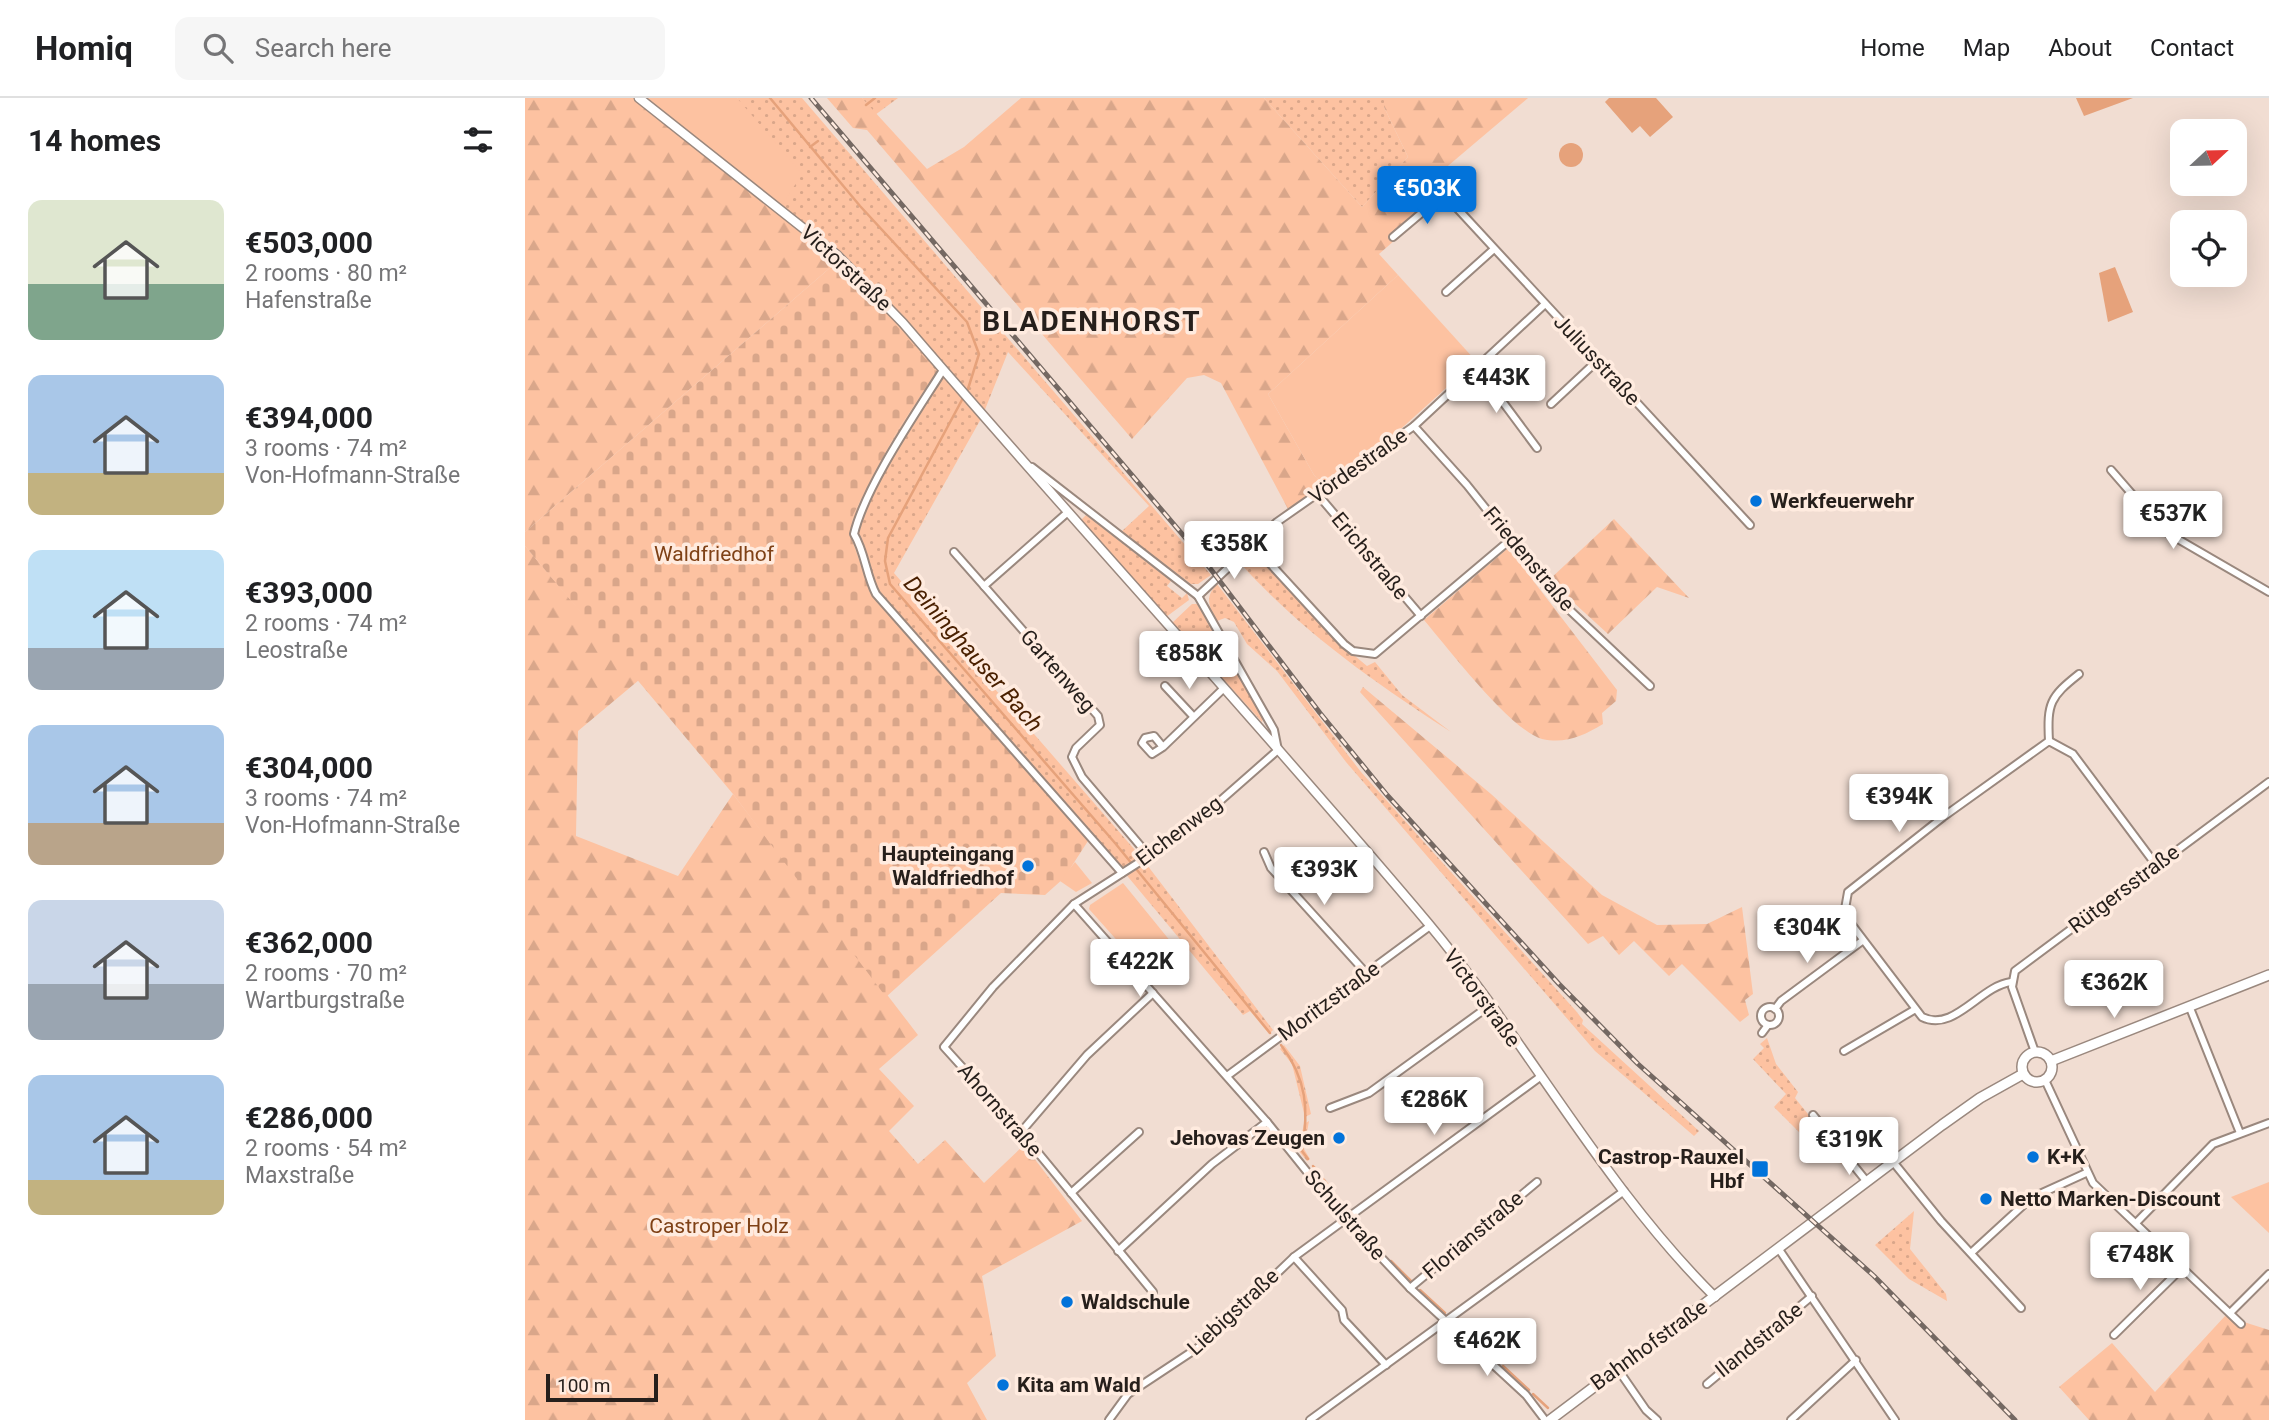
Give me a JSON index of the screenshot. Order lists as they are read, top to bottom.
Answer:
{
  "streets": {
    "main road": ["Bahnhofstraße"],
    "street": [
      "Victorstraße",
      "Juliusstraße",
      "Vördestraße",
      "Erichstraße",
      "Friedenstraße",
      "Gartenweg",
      "Eichenweg",
      "Rütgersstraße",
      "Moritzstraße",
      "Ahornstraße",
      "Schulstraße",
      "Florianstraße",
      "Liebigstraße",
      "Ilandstraße"
    ]
  },
  "crossings": [
    ["Victorstraße", "Vördestraße"],
    ["Victorstraße", "Eichenweg"],
    ["Victorstraße", "Moritzstraße"],
    ["Victorstraße", "Liebigstraße"],
    ["Victorstraße", "Bahnhofstraße"],
    ["Juliusstraße", "Vördestraße"],
    ["Vördestraße", "Erichstraße"],
    ["Vördestraße", "Friedenstraße"],
    ["Gartenweg", "Eichenweg"],
    ["Eichenweg", "Ahornstraße"],
    ["Eichenweg", "Schulstraße"],
    ["Moritzstraße", "Schulstraße"],
    ["Ahornstraße", "Schulstraße"],
    ["Schulstraße", "Florianstraße"],
    ["Schulstraße", "Liebigstraße"],
    ["Schulstraße", "Bahnhofstraße"],
    ["Ilandstraße", "Bahnhofstraße"]
  ],
  "districts": ["BLADENHORST"],
  "water": ["Deininghauser Bach"],
  "parks": ["Waldfriedhof", "Castroper Holz"],
  "places": {
    "other": [
      "Werkfeuerwehr",
      "Haupteingang Waldfriedhof",
      "Jehovas Zeugen",
      "K+K",
      "Netto Marken-Discount",
      "Waldschule",
      "Kita am Wald"
    ],
    "transit": ["Castrop-Rauxel Hbf"]
  },
  "scale_bar": "100 m",
  "north": "right",
  "page": {
    "header": "Homiq",
    "search": "Search here",
    "nav": [
      "Home",
      "Map",
      "About",
      "Contact"
    ],
    "heading": "14 homes",
    "price": [
      "€503K",
      "€443K",
      "€537K",
      "€358K",
      "€858K",
      "€394K",
      "€393K",
      "€304K",
      "€422K",
      "€362K",
      "€286K",
      "€319K",
      "€748K",
      "€462K"
    ],
    "list": [
      {
        "name": "€503,000",
        "note": "2 rooms · 80 m² · Hafenstraße"
      },
      {
        "name": "€394,000",
        "note": "3 rooms · 74 m² · Von-Hofmann-Straße"
      },
      {
        "name": "€393,000",
        "note": "2 rooms · 74 m² · Leostraße"
      },
      {
        "name": "€304,000",
        "note": "3 rooms · 74 m² · Von-Hofmann-Straße"
      },
      {
        "name": "€362,000",
        "note": "2 rooms · 70 m² · Wartburgstraße"
      },
      {
        "name": "€286,000",
        "note": "2 rooms · 54 m² · Maxstraße"
      }
    ],
    "scale": "100 m"
  }
}
